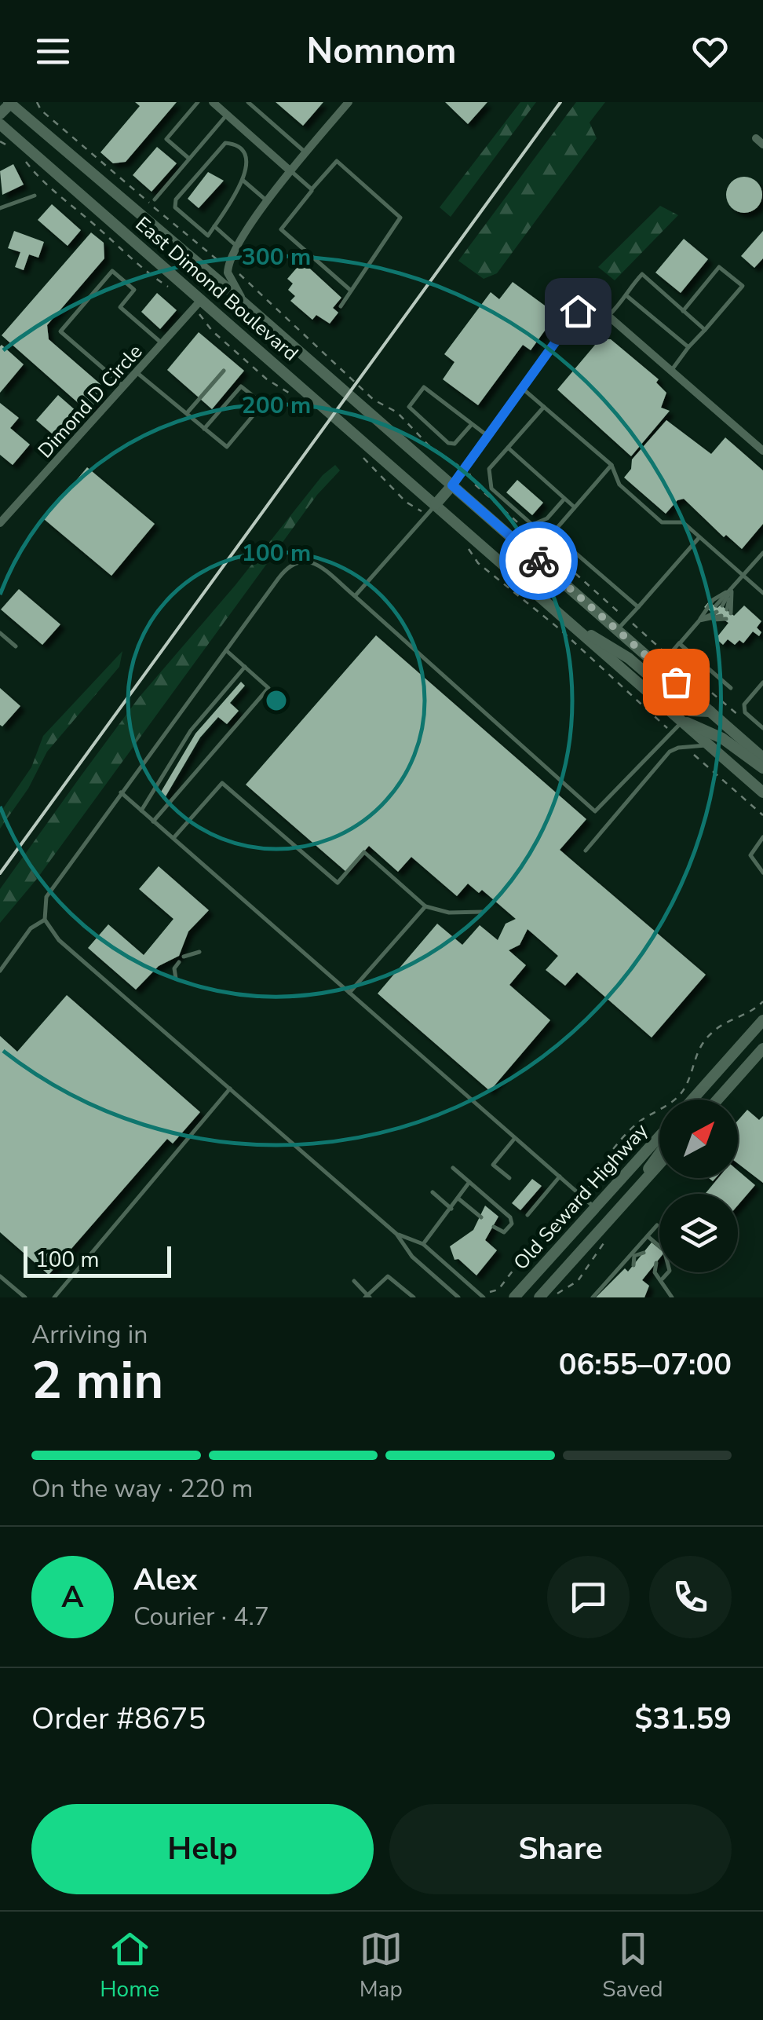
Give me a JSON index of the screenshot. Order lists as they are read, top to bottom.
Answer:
{
  "streets": {
    "main road": ["East Dimond Boulevard", "Old Seward Highway"],
    "street": ["Dimond D Circle"]
  },
  "crossings": [
    ["East Dimond Boulevard", "Dimond D Circle"]
  ],
  "scale_bar": "100 m",
  "north": "top right",
  "page": {
    "header": "Nomnom",
    "scale": "100 m",
    "heading": ["2 min", "Arriving in", "06:55–07:00"],
    "panel": [
      "Alex",
      "Courier · 4.7",
      "Order #8675",
      "$31.59"
    ],
    "bar": "On the way · 220 m",
    "round": "A",
    "buttons": ["Help", "Share"],
    "tabs": ["Home", "Map", "Saved"]
  },
  "rings": ["300 m", "200 m", "100 m"]
}
